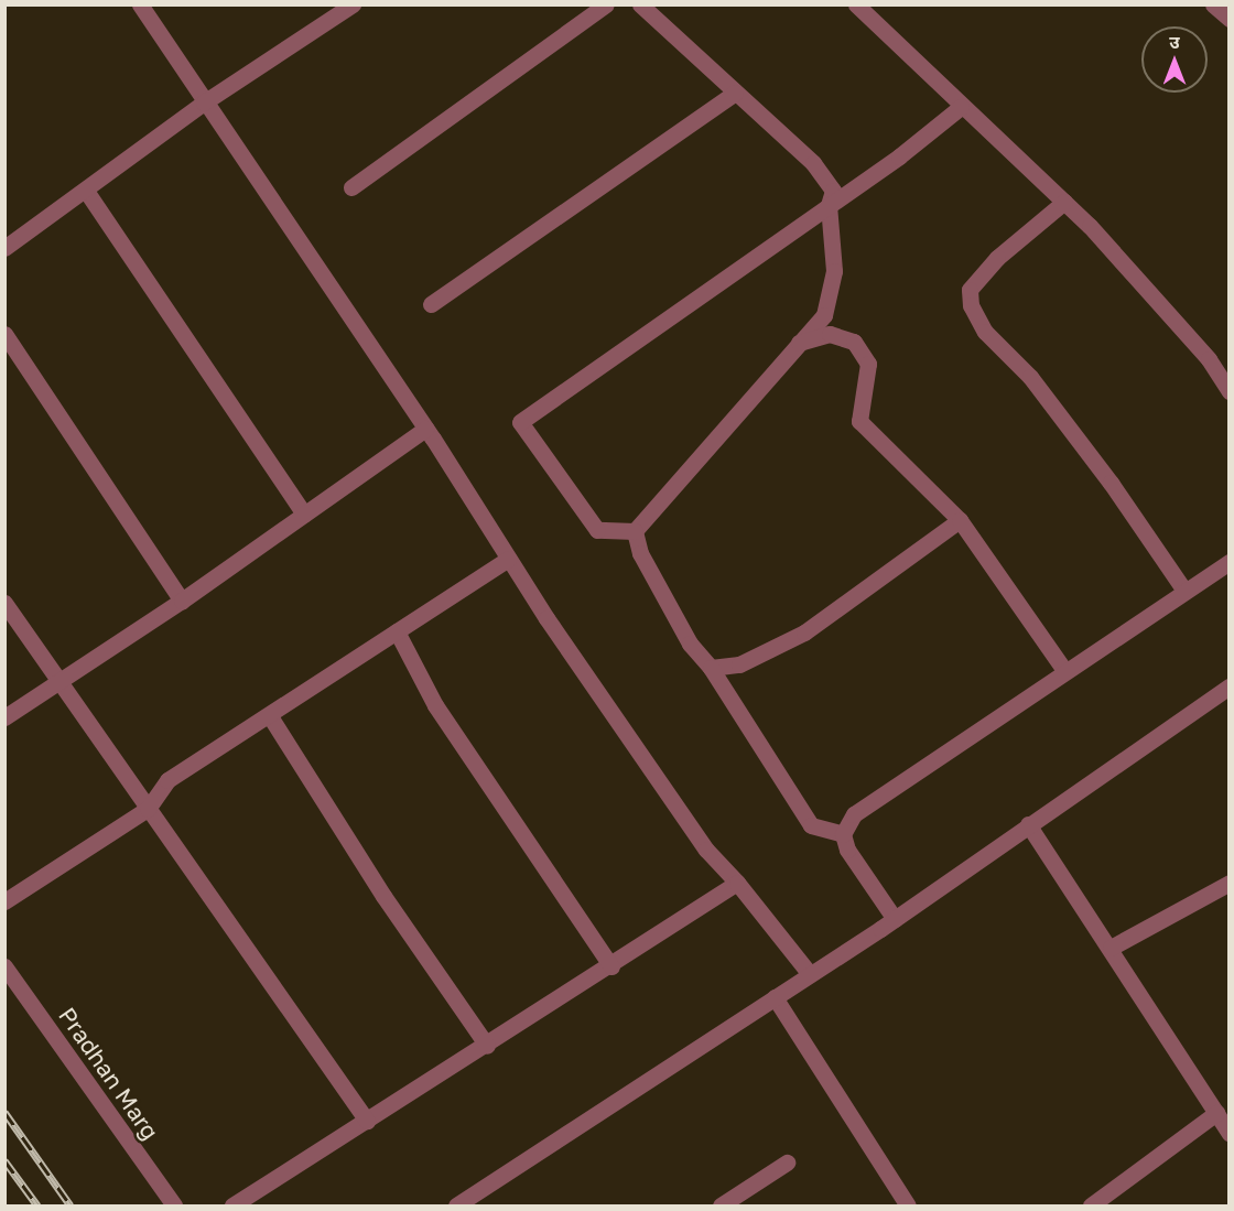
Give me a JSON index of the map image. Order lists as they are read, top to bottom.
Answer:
{
  "streets": {
    "street": ["Pradhan Marg"]
  },
  "north": "top"
}
